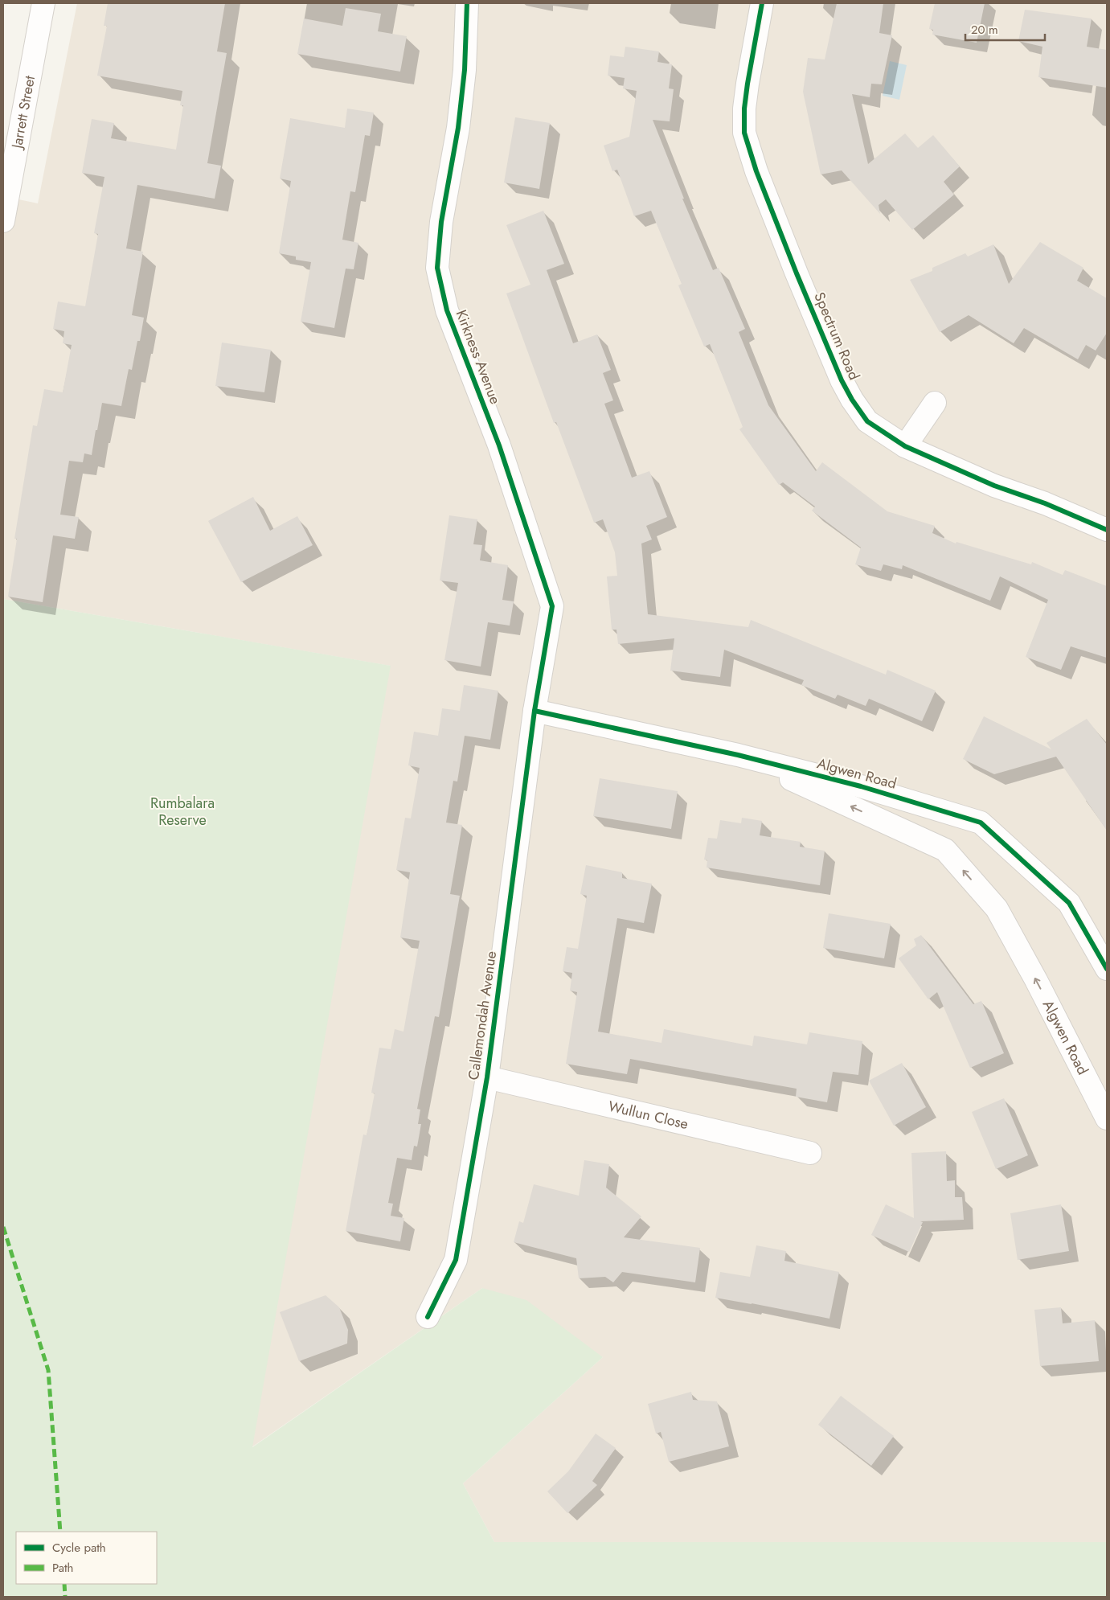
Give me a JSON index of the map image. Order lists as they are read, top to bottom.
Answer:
{
  "streets": {
    "street": [
      "Jarrett Street",
      "Spectrum Road",
      "Kirkness Avenue",
      "Algwen Road",
      "Callemondah Avenue",
      "Wullun Close"
    ]
  },
  "crossings": [
    ["Kirkness Avenue", "Algwen Road"],
    ["Kirkness Avenue", "Callemondah Avenue"],
    ["Algwen Road", "Callemondah Avenue"],
    ["Callemondah Avenue", "Wullun Close"]
  ],
  "parks": ["Rumbalara Reserve"],
  "legend": ["Cycle path", "Path"],
  "scale_bar": "20 m"
}
